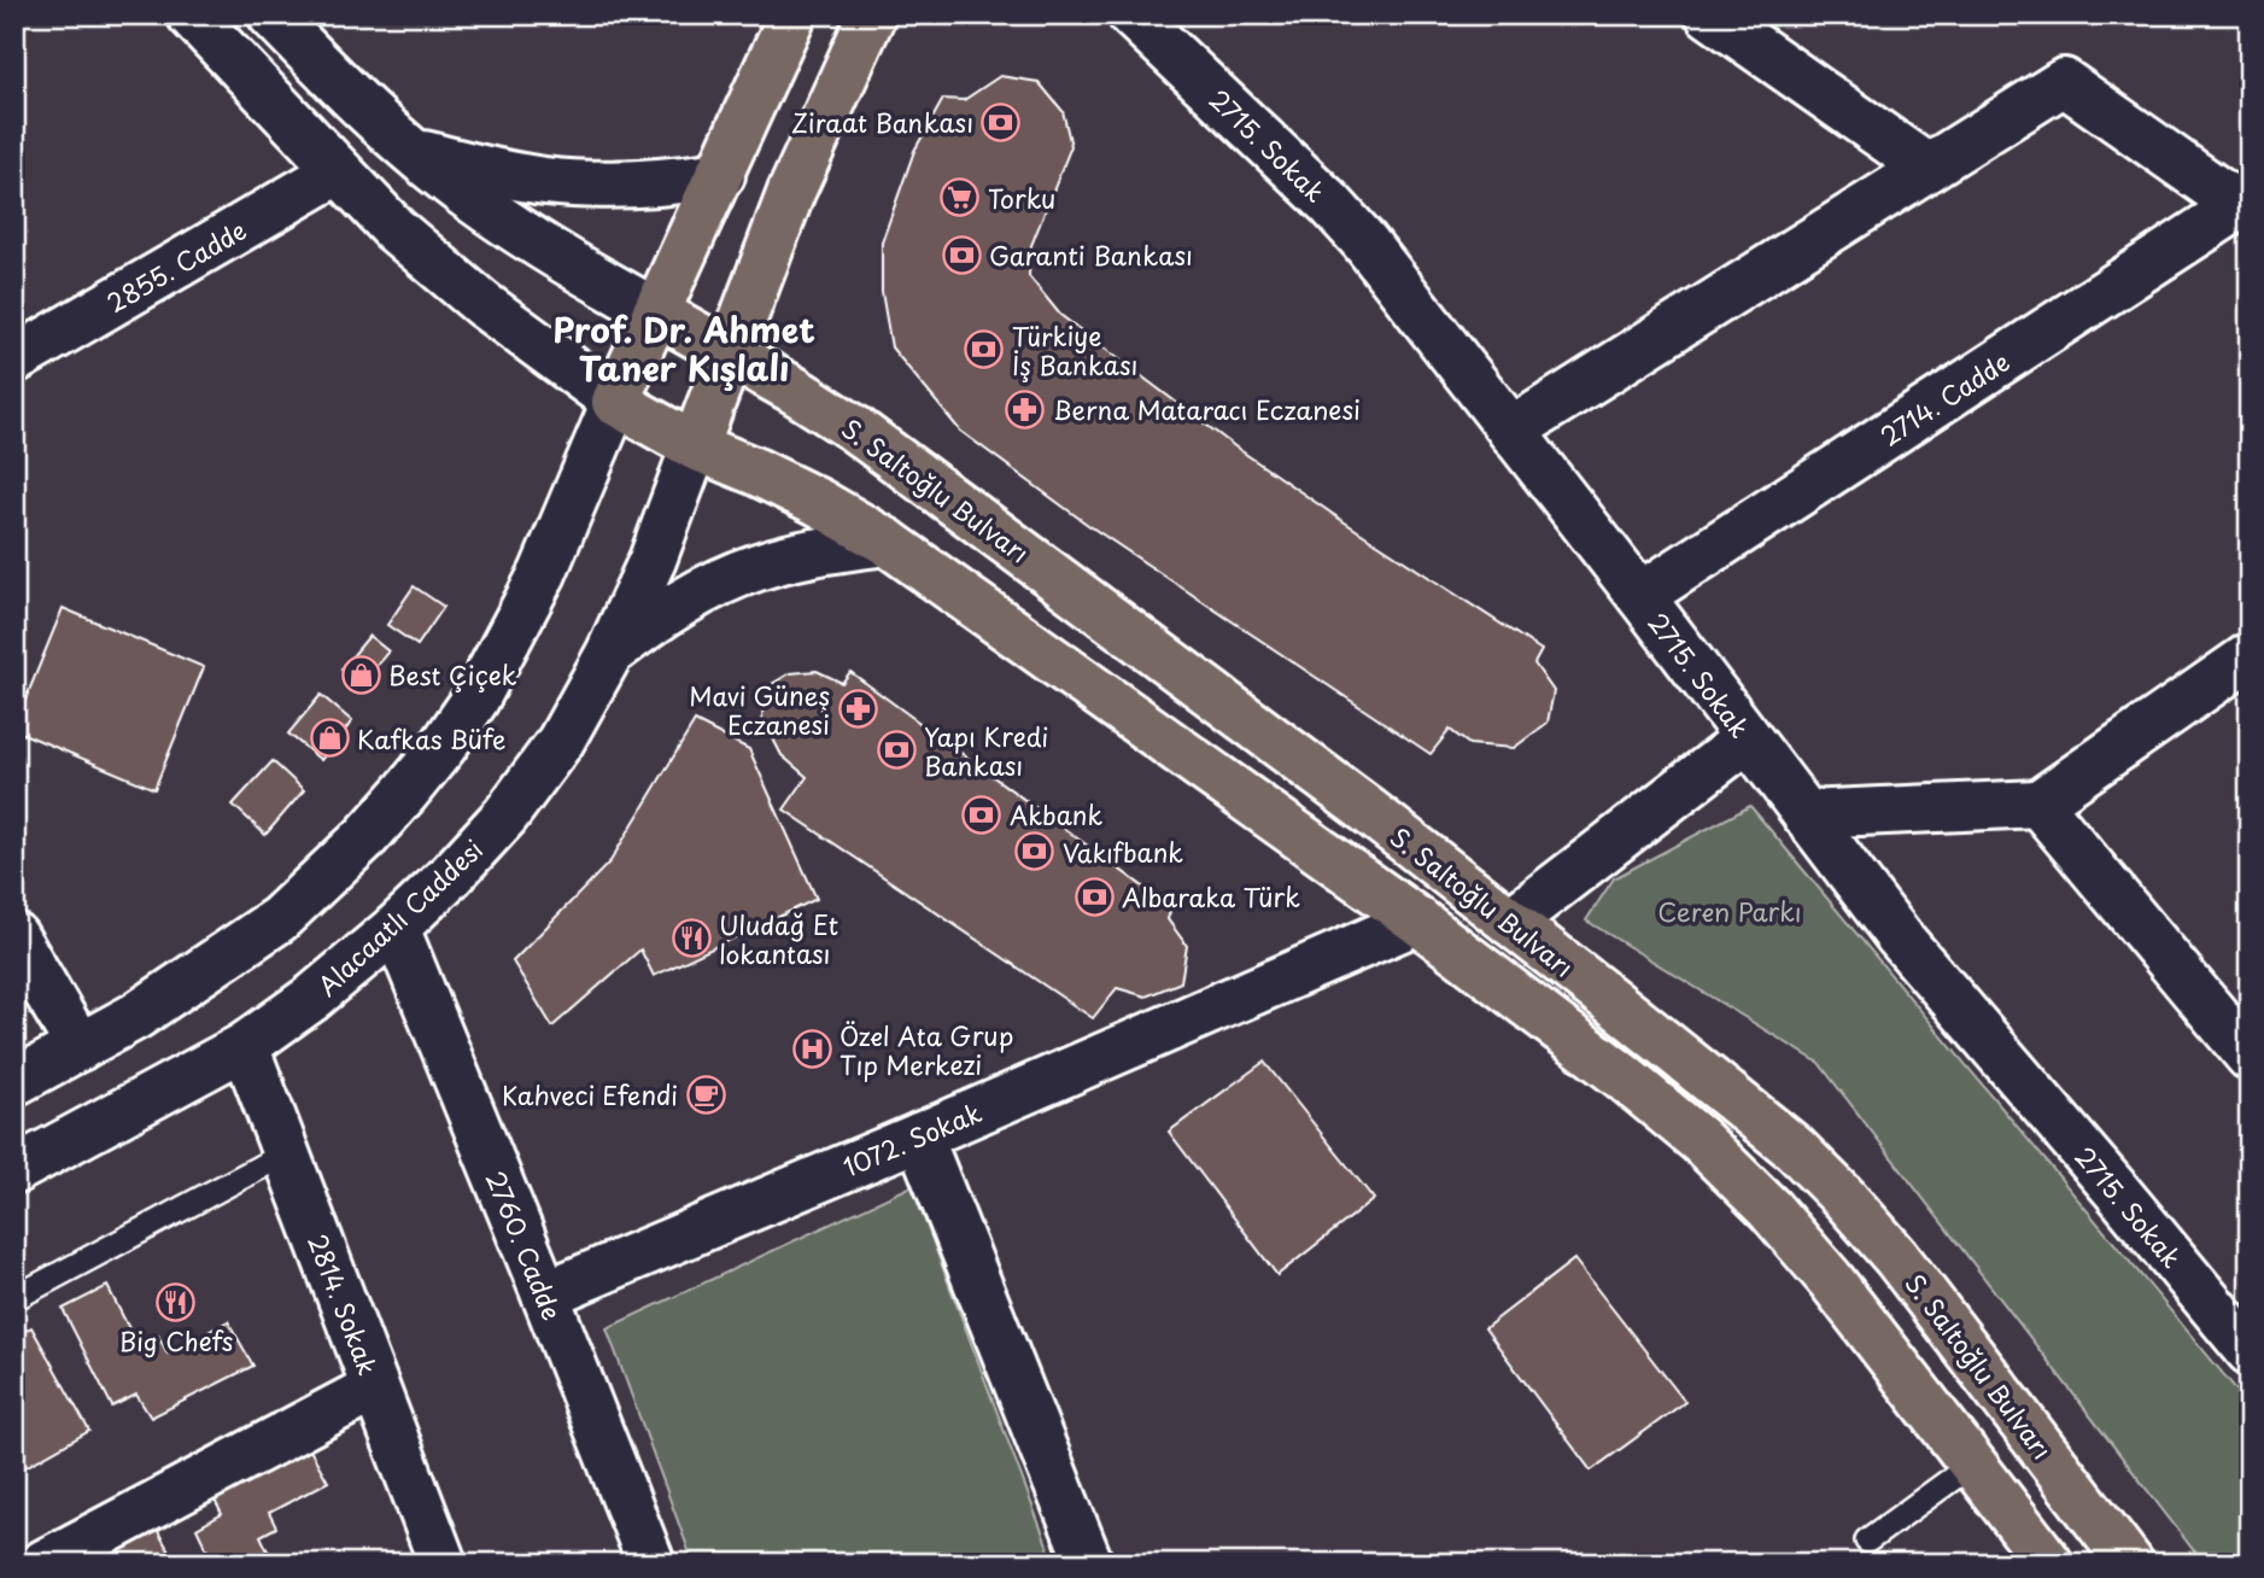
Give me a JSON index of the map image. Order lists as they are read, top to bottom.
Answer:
{
  "streets": {
    "main road": ["S. Saltoğlu Bulvarı"],
    "street": [
      "2715. Sokak",
      "2855. Cadde",
      "2714. Cadde",
      "Alacaatlı Caddesi",
      "1072. Sokak",
      "2760. Cadde",
      "2814. Sokak"
    ]
  },
  "crossings": [
    ["2715. Sokak", "2714. Cadde"],
    ["S. Saltoğlu Bulvarı", "Alacaatlı Caddesi"],
    ["S. Saltoğlu Bulvarı", "1072. Sokak"],
    ["Alacaatlı Caddesi", "2760. Cadde"],
    ["Alacaatlı Caddesi", "2814. Sokak"],
    ["1072. Sokak", "2760. Cadde"]
  ],
  "districts": ["Prof. Dr. Ahmet Taner Kışlalı"],
  "parks": ["Ceren Parkı"],
  "places": {
    "bank": [
      "Ziraat Bankası",
      "Garanti Bankası",
      "Türkiye İş Bankası",
      "Yapı Kredi Bankası",
      "Akbank",
      "Vakıfbank",
      "Albaraka Türk"
    ],
    "supermarket": ["Torku"],
    "pharmacy": ["Berna Mataracı Eczanesi", "Mavi Güneş Eczanesi"],
    "shop": ["Best Çiçek", "Kafkas Büfe"],
    "restaurant": ["Uludağ Et lokantası", "Big Chefs"],
    "hospital": ["Özel Ata Grup Tıp Merkezi"],
    "cafe": ["Kahveci Efendi"]
  }
}
